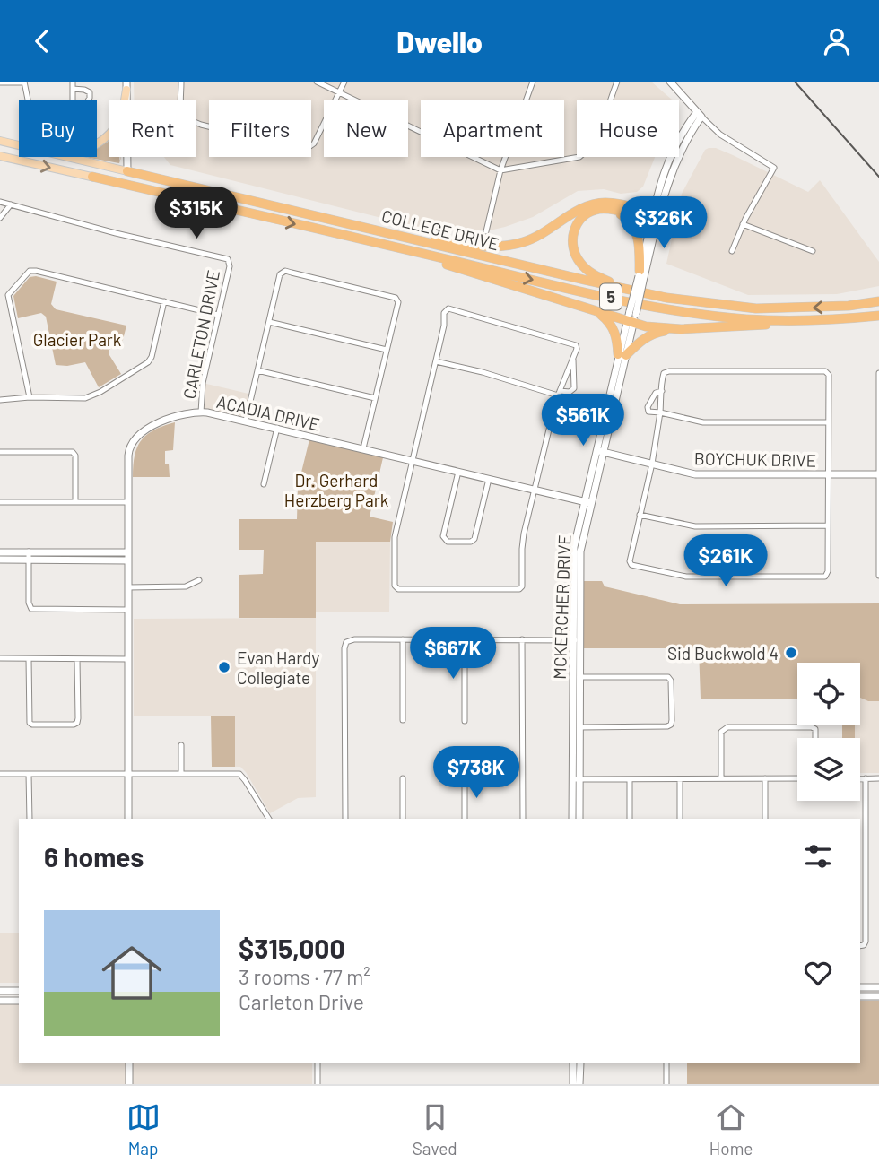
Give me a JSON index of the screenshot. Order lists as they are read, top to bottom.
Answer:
{
  "streets": {
    "highway": ["COLLEGE DRIVE", "5"],
    "street": [
      "CARLETON DRIVE",
      "ACADIA DRIVE",
      "BOYCHUK DRIVE",
      "MCKERCHER DRIVE"
    ]
  },
  "crossings": [
    ["CARLETON DRIVE", "ACADIA DRIVE"],
    ["ACADIA DRIVE", "MCKERCHER DRIVE"],
    ["BOYCHUK DRIVE", "MCKERCHER DRIVE"]
  ],
  "parks": ["Glacier Park", "Dr. Gerhard Herzberg Park"],
  "places": ["Sid Buckwold 4", "Evan Hardy Collegiate"],
  "page": {
    "header": "Dwello",
    "chip": [
      "Buy",
      "Rent",
      "Filters",
      "New",
      "Apartment",
      "House"
    ],
    "price": [
      "$315K",
      "$326K",
      "$561K",
      "$261K",
      "$667K",
      "$738K"
    ],
    "heading": "6 homes",
    "list": [
      {
        "name": "$315,000",
        "note": "3 rooms · 77 m² · Carleton Drive"
      }
    ],
    "tabs": ["Map", "Saved", "Home"]
  }
}
